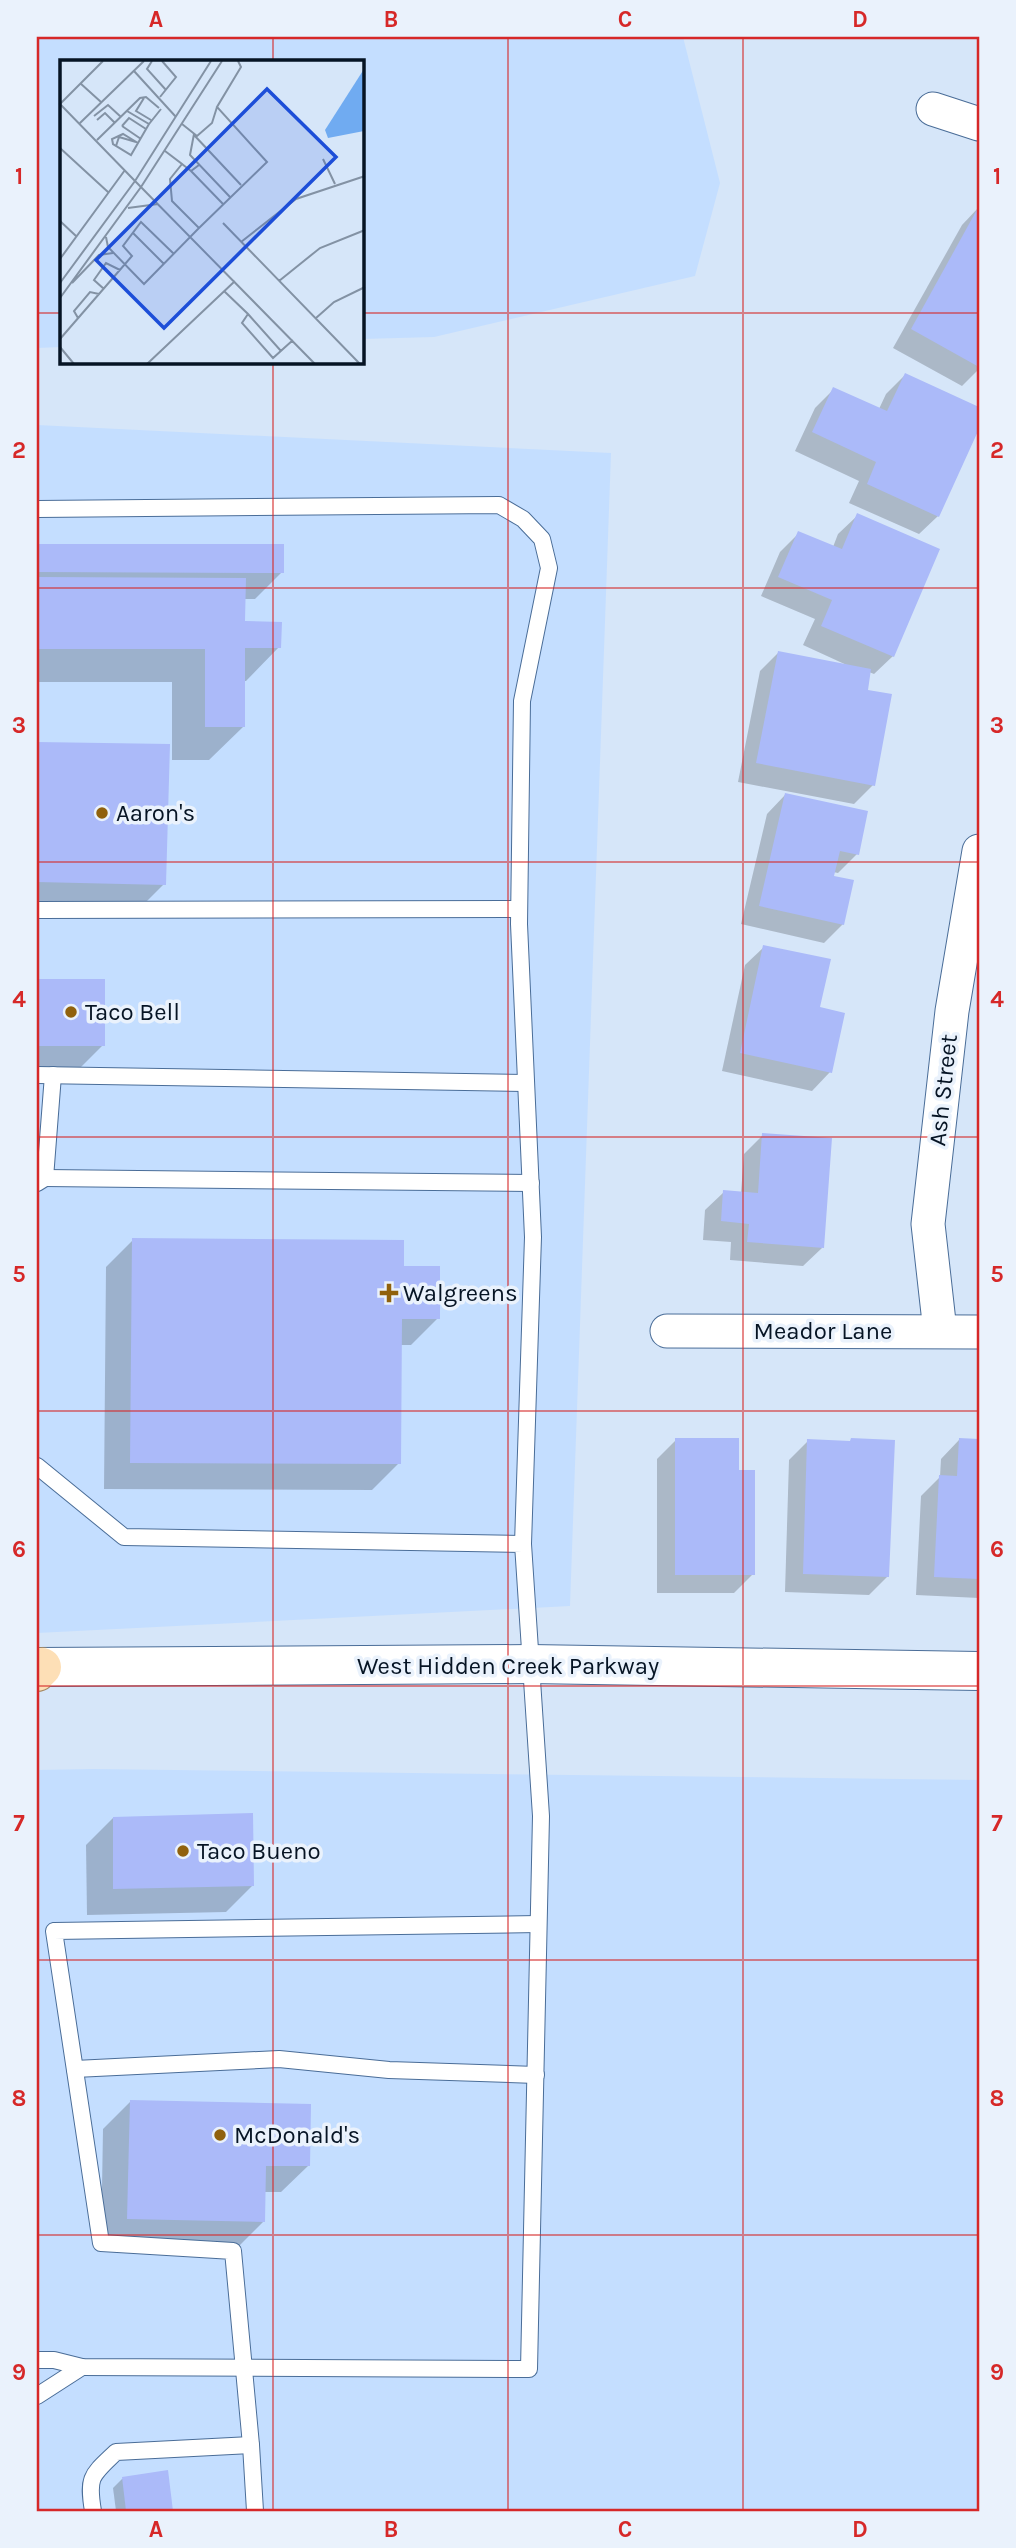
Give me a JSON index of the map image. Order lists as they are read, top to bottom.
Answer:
{
  "streets": {
    "main road": ["West Hidden Creek Parkway"],
    "street": ["Ash Street", "Meador Lane"]
  },
  "crossings": [
    ["Ash Street", "Meador Lane"]
  ],
  "places": {
    "other": [
      "Aaron's",
      "Taco Bell",
      "Taco Bueno",
      "McDonald's"
    ],
    "health": ["Walgreens"]
  },
  "grid": {
    "columns": [
      "A",
      "B",
      "C",
      "D"
    ],
    "rows": [
      "1",
      "2",
      "3",
      "4",
      "5",
      "6",
      "7",
      "8",
      "9"
    ]
  }
}
